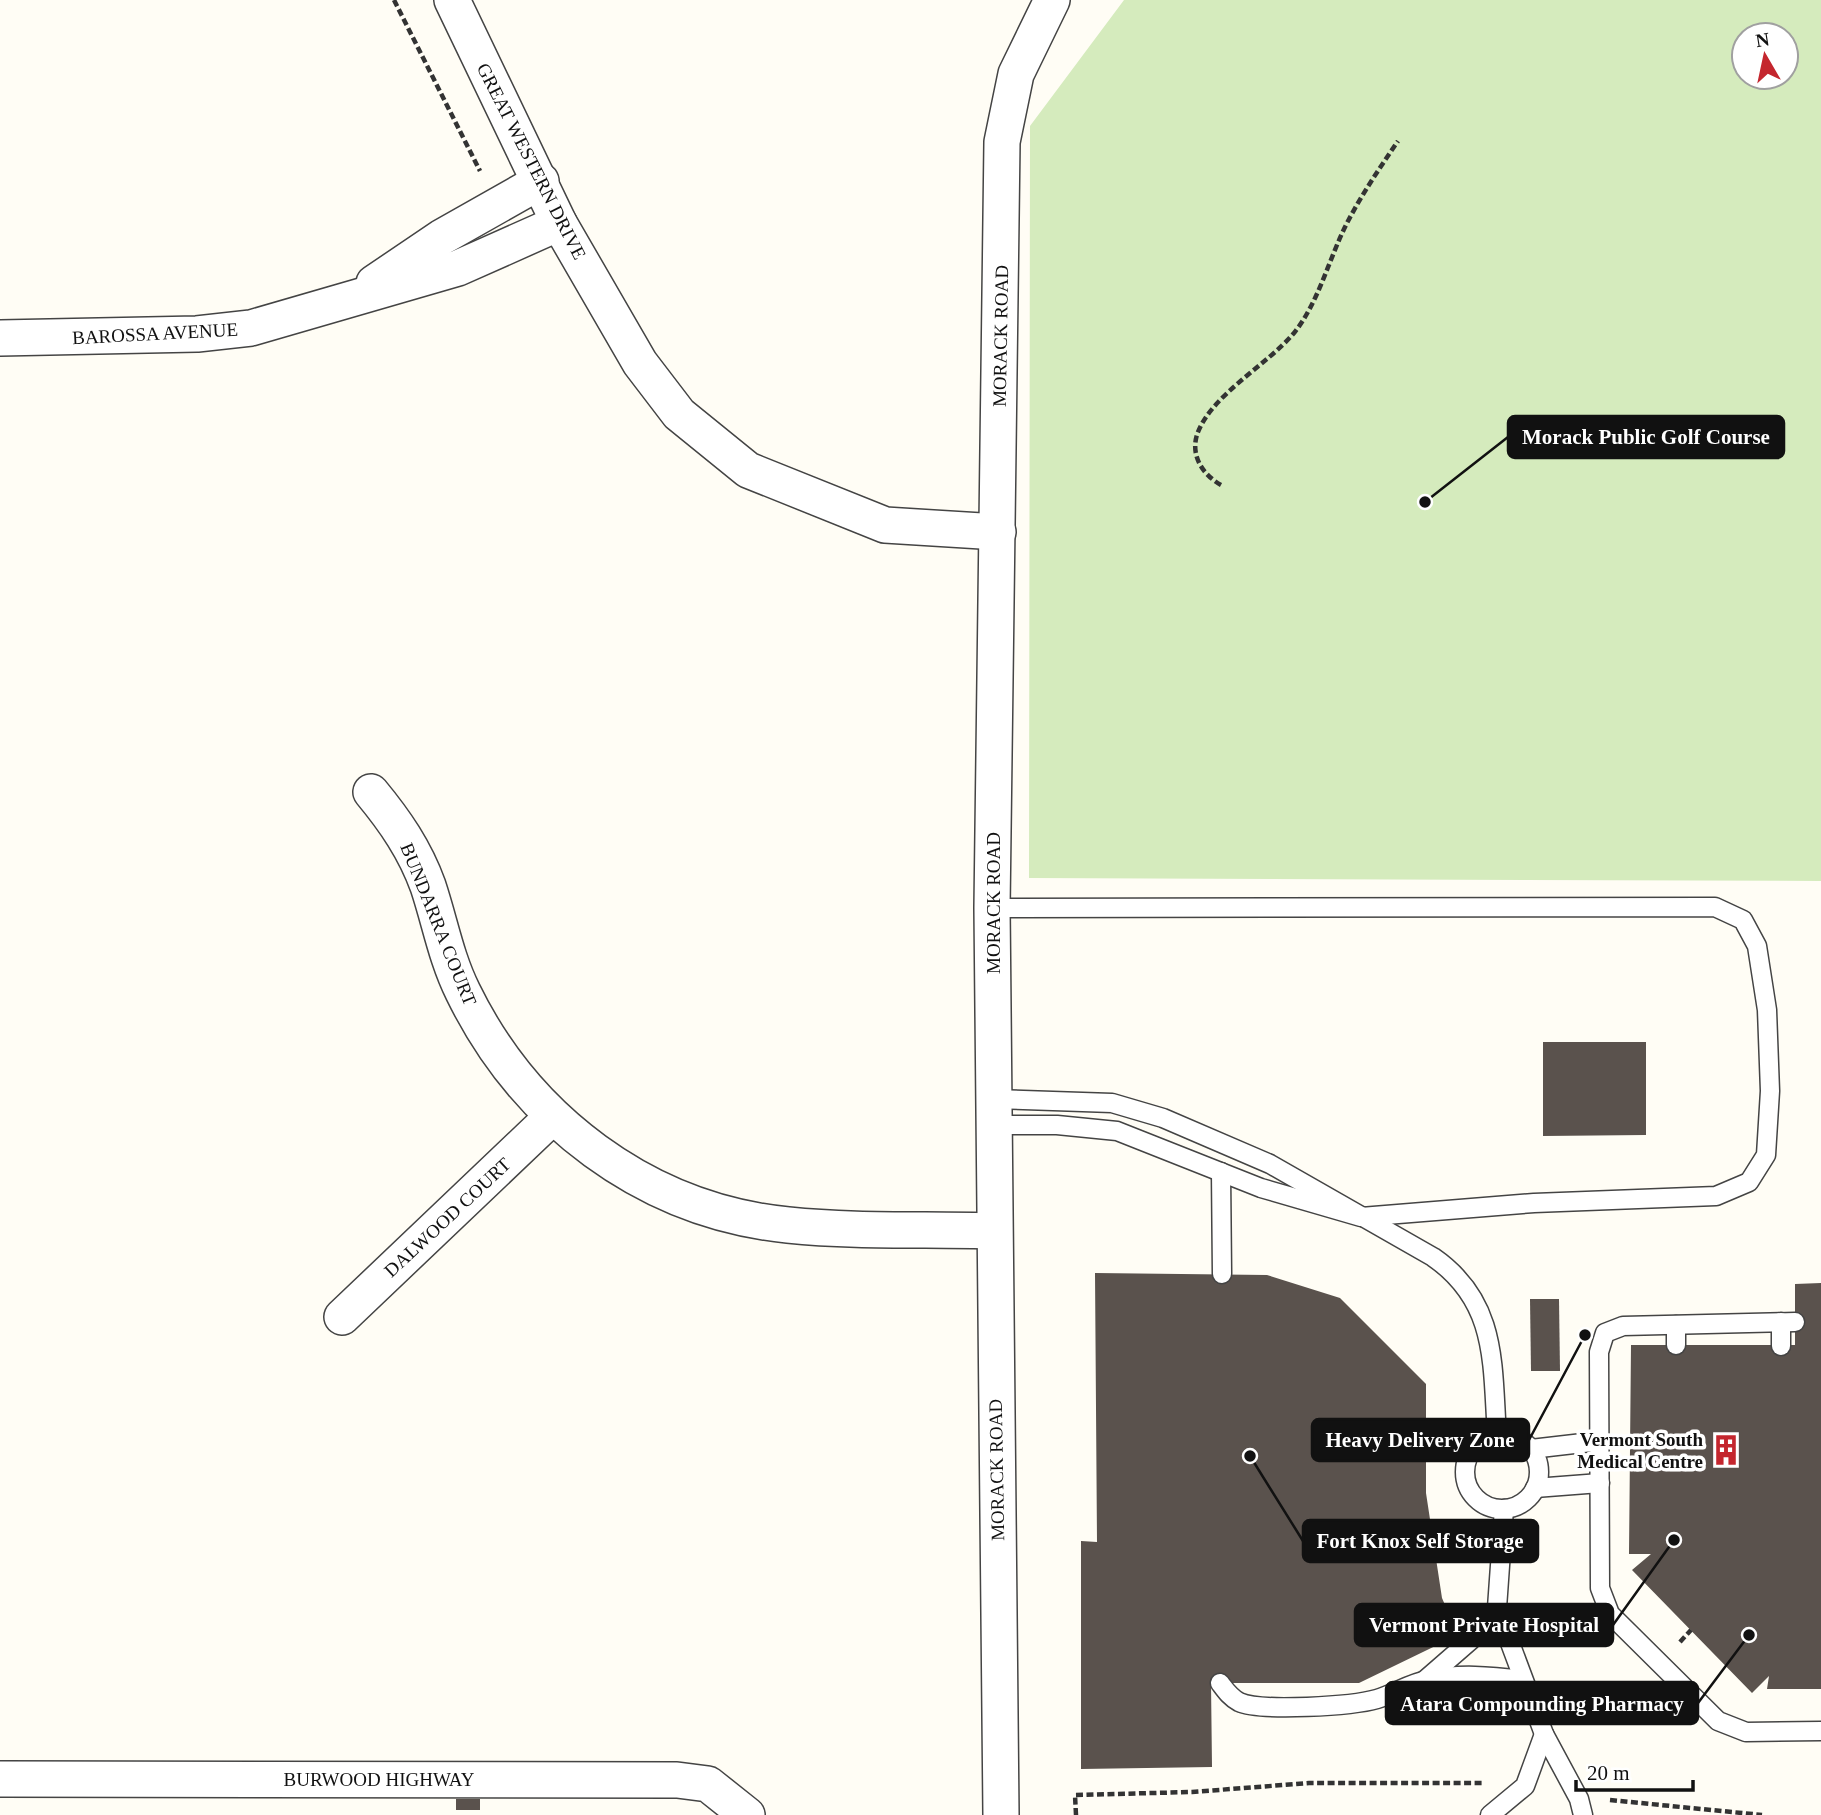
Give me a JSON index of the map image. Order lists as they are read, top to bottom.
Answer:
{
  "streets": {
    "street": [
      "GREAT WESTERN DRIVE",
      "BAROSSA AVENUE",
      "MORACK ROAD",
      "BUNDARRA COURT",
      "DALWOOD COURT",
      "BURWOOD HIGHWAY"
    ]
  },
  "crossings": [
    ["GREAT WESTERN DRIVE", "BAROSSA AVENUE"],
    ["GREAT WESTERN DRIVE", "MORACK ROAD"],
    ["MORACK ROAD", "BUNDARRA COURT"],
    ["BUNDARRA COURT", "DALWOOD COURT"]
  ],
  "places": {
    "other": [
      "Morack Public Golf Course",
      "Heavy Delivery Zone",
      "Fort Knox Self Storage",
      "Vermont Private Hospital",
      "Atara Compounding Pharmacy"
    ],
    "building": ["Vermont South Medical Centre"]
  },
  "scale_bar": "20 m",
  "north": "top"
}
